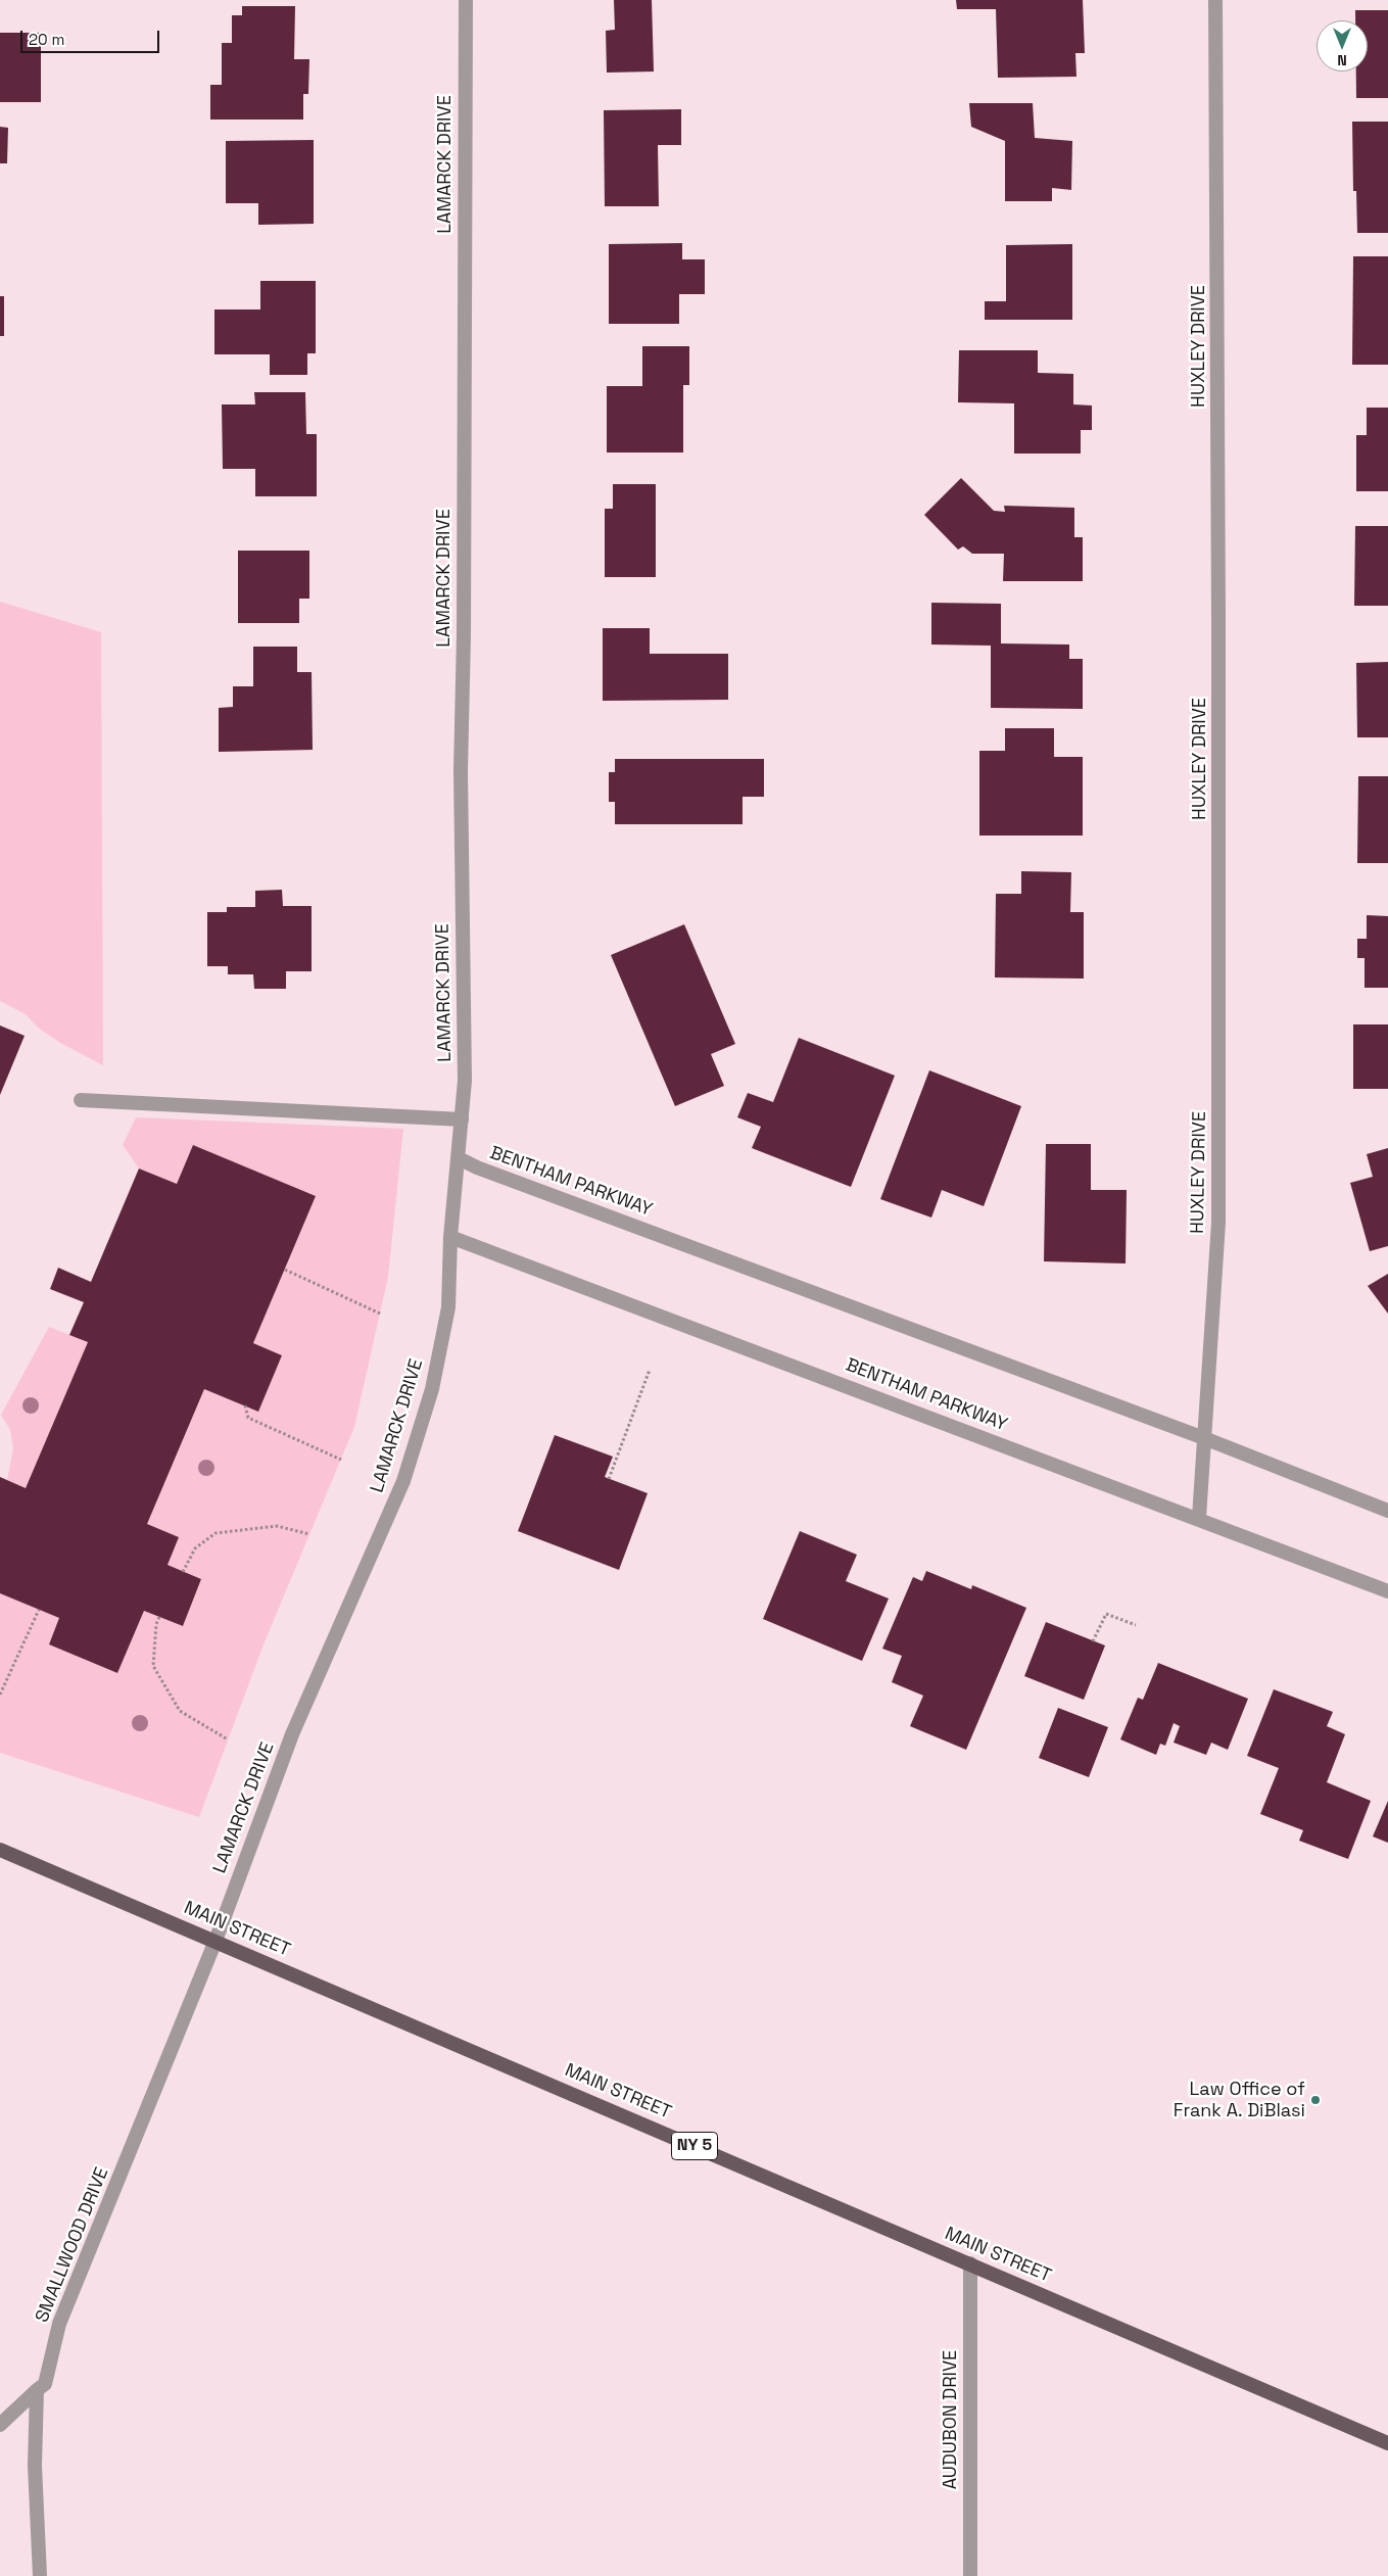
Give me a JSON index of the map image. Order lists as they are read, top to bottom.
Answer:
{
  "streets": {
    "main road": ["MAIN STREET", "NY 5"],
    "street": [
      "LAMARCK DRIVE",
      "HUXLEY DRIVE",
      "BENTHAM PARKWAY",
      "SMALLWOOD DRIVE",
      "AUDUBON DRIVE"
    ]
  },
  "crossings": [
    ["LAMARCK DRIVE", "BENTHAM PARKWAY"],
    ["LAMARCK DRIVE", "MAIN STREET"],
    ["LAMARCK DRIVE", "SMALLWOOD DRIVE"],
    ["HUXLEY DRIVE", "BENTHAM PARKWAY"],
    ["MAIN STREET", "SMALLWOOD DRIVE"],
    ["MAIN STREET", "AUDUBON DRIVE"]
  ],
  "places": ["Law Office of Frank A. DiBlasi"],
  "scale_bar": "20 m",
  "north": "bottom"
}
